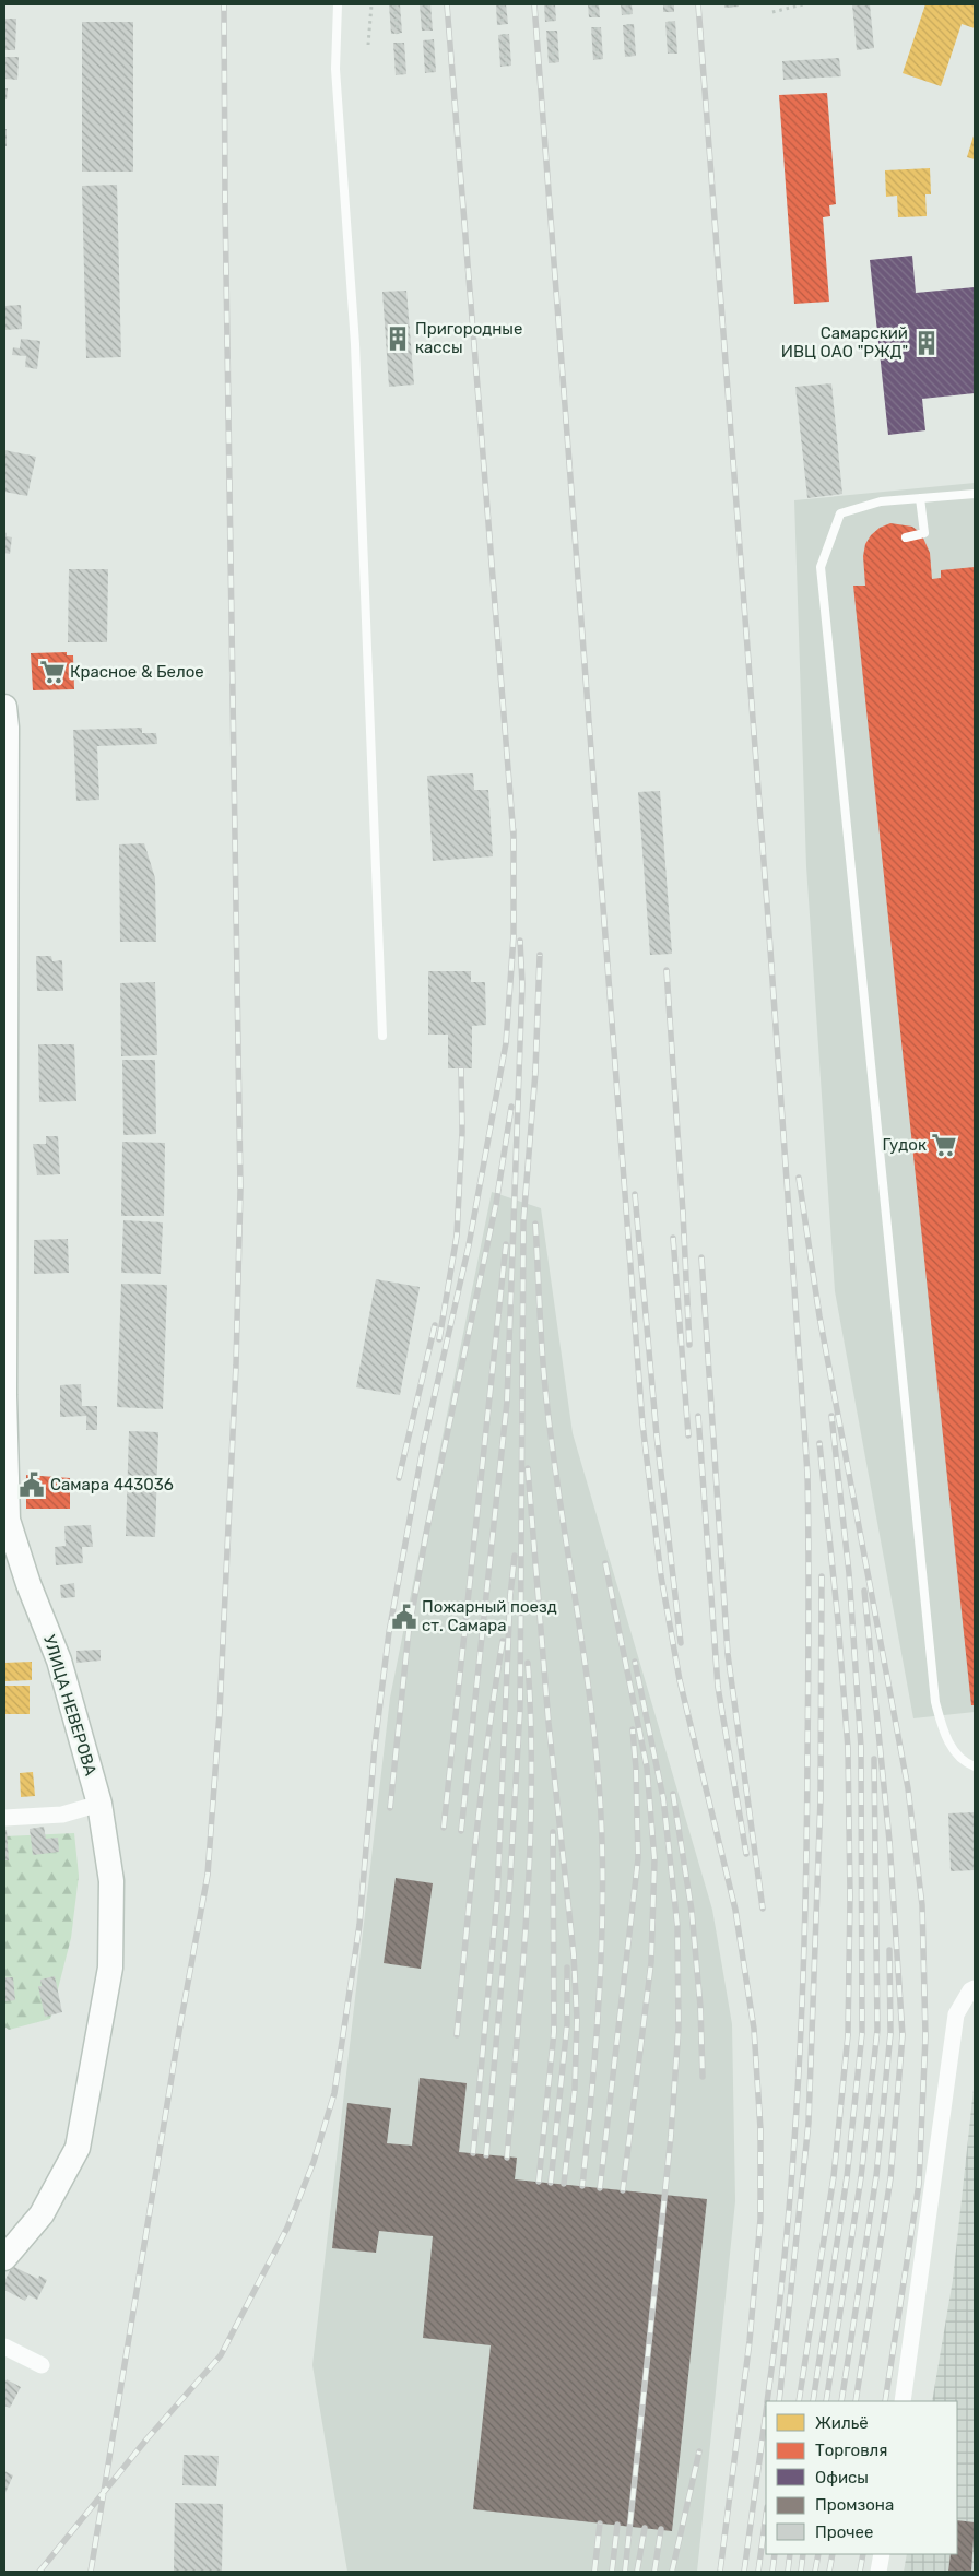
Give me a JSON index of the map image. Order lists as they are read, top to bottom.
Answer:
{
  "streets": {
    "street": ["УЛИЦА НЕВЕРОВА"]
  },
  "places": {
    "building": ["Пригородные кассы", "Самарский ИВЦ ОАО \"РЖД\""],
    "supermarket": ["Красное & Белое", "Гудок"],
    "public building": ["Самара 443036", "Пожарный поезд ст. Самара"]
  },
  "legend": [
    "Жильё",
    "Торговля",
    "Офисы",
    "Промзона",
    "Прочее"
  ]
}
